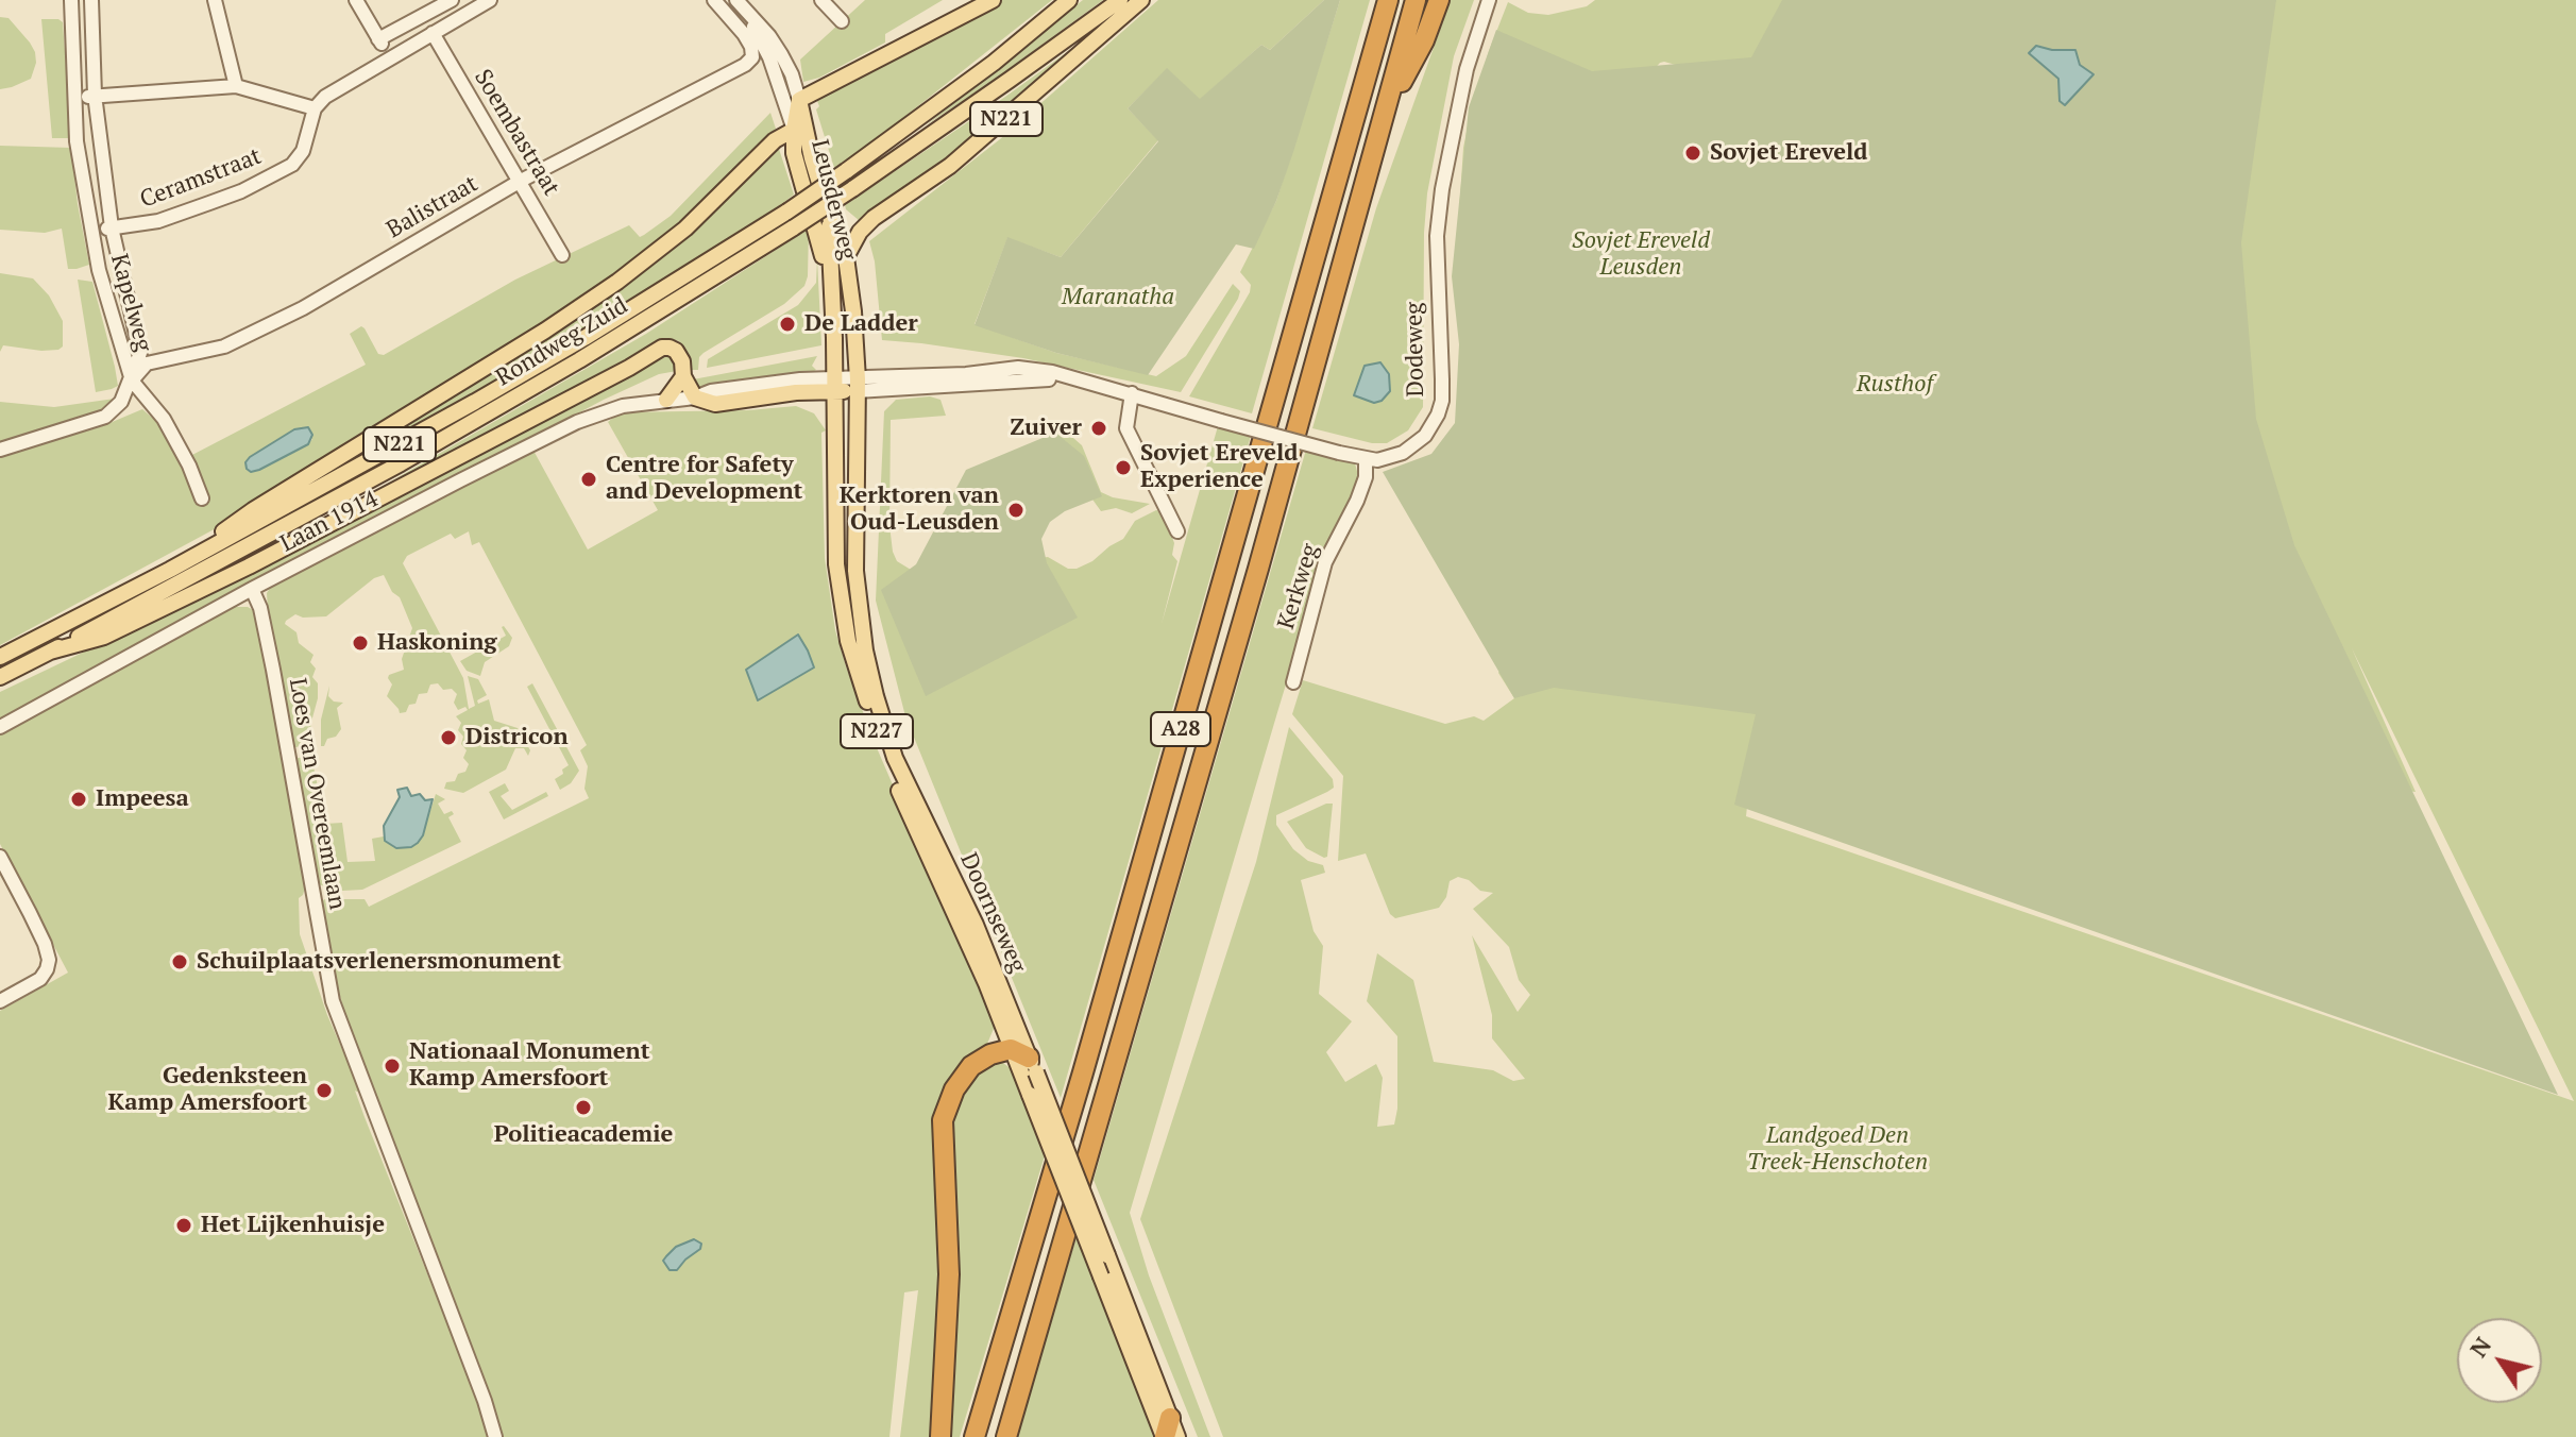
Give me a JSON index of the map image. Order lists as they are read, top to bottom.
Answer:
{
  "streets": {
    "highway": ["A28"],
    "main road": [
      "N221",
      "Leusderweg",
      "Rondweg Zuid",
      "Dodeweg",
      "Laan 1914",
      "N227",
      "Doornseweg"
    ],
    "street": [
      "Soembastraat",
      "Ceramstraat",
      "Balistraat",
      "Kapelweg",
      "Kerkweg",
      "Loes van Overeemlaan"
    ]
  },
  "crossings": [
    ["N221", "Leusderweg"],
    ["N221", "Rondweg Zuid"],
    ["N221", "Laan 1914"],
    ["Soembastraat", "Balistraat"],
    ["Ceramstraat", "Kapelweg"],
    ["Leusderweg", "Dodeweg"],
    ["Leusderweg", "Laan 1914"],
    ["Leusderweg", "Doornseweg"],
    ["Balistraat", "Kapelweg"],
    ["Dodeweg", "Laan 1914"],
    ["Dodeweg", "Kerkweg"],
    ["Dodeweg", "Doornseweg"],
    ["Laan 1914", "Loes van Overeemlaan"],
    ["Laan 1914", "Doornseweg"]
  ],
  "parks": [
    "Sovjet Ereveld Leusden",
    "Maranatha",
    "Rusthof",
    "Landgoed Den Treek-Henschoten"
  ],
  "places": [
    "Sovjet Ereveld",
    "De Ladder",
    "Zuiver",
    "Sovjet Ereveld Experience",
    "Centre for Safety and Development",
    "Kerktoren van Oud-Leusden",
    "Haskoning",
    "Districon",
    "Impeesa",
    "Schuilplaatsverlenersmonument",
    "Nationaal Monument Kamp Amersfoort",
    "Gedenksteen Kamp Amersfoort",
    "Politieacademie",
    "Het Lijkenhuisje"
  ],
  "north": "top left"
}
